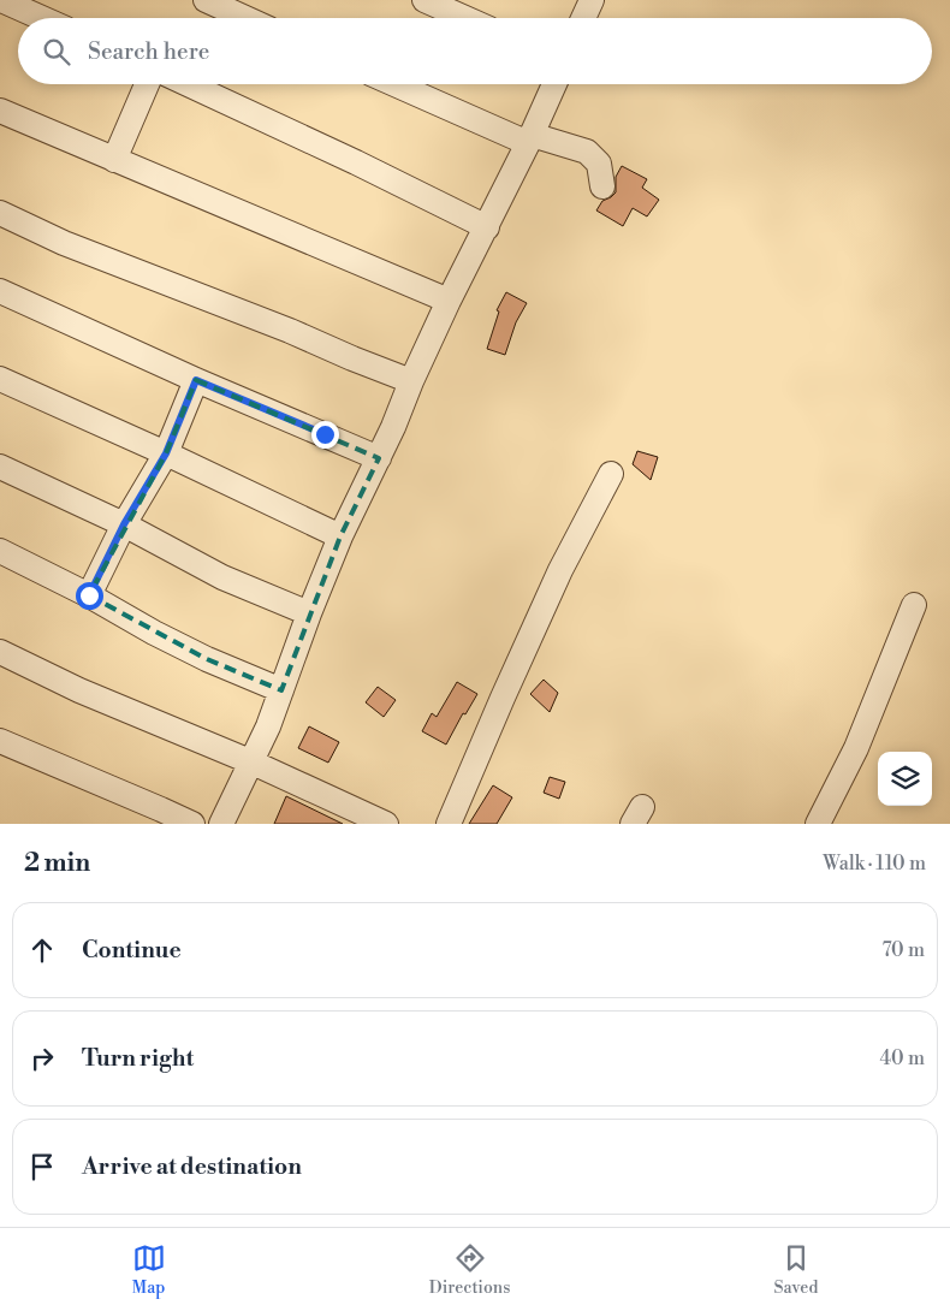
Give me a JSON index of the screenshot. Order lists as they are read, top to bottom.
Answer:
{
  "page": {
    "search": "Search here",
    "heading": ["2 min", "Walk · 110 m"],
    "list": [
      ["Continue", "70 m"],
      ["Turn right", "40 m"],
      "Arrive at destination"
    ],
    "nav": ["Map", "Directions", "Saved"]
  }
}
